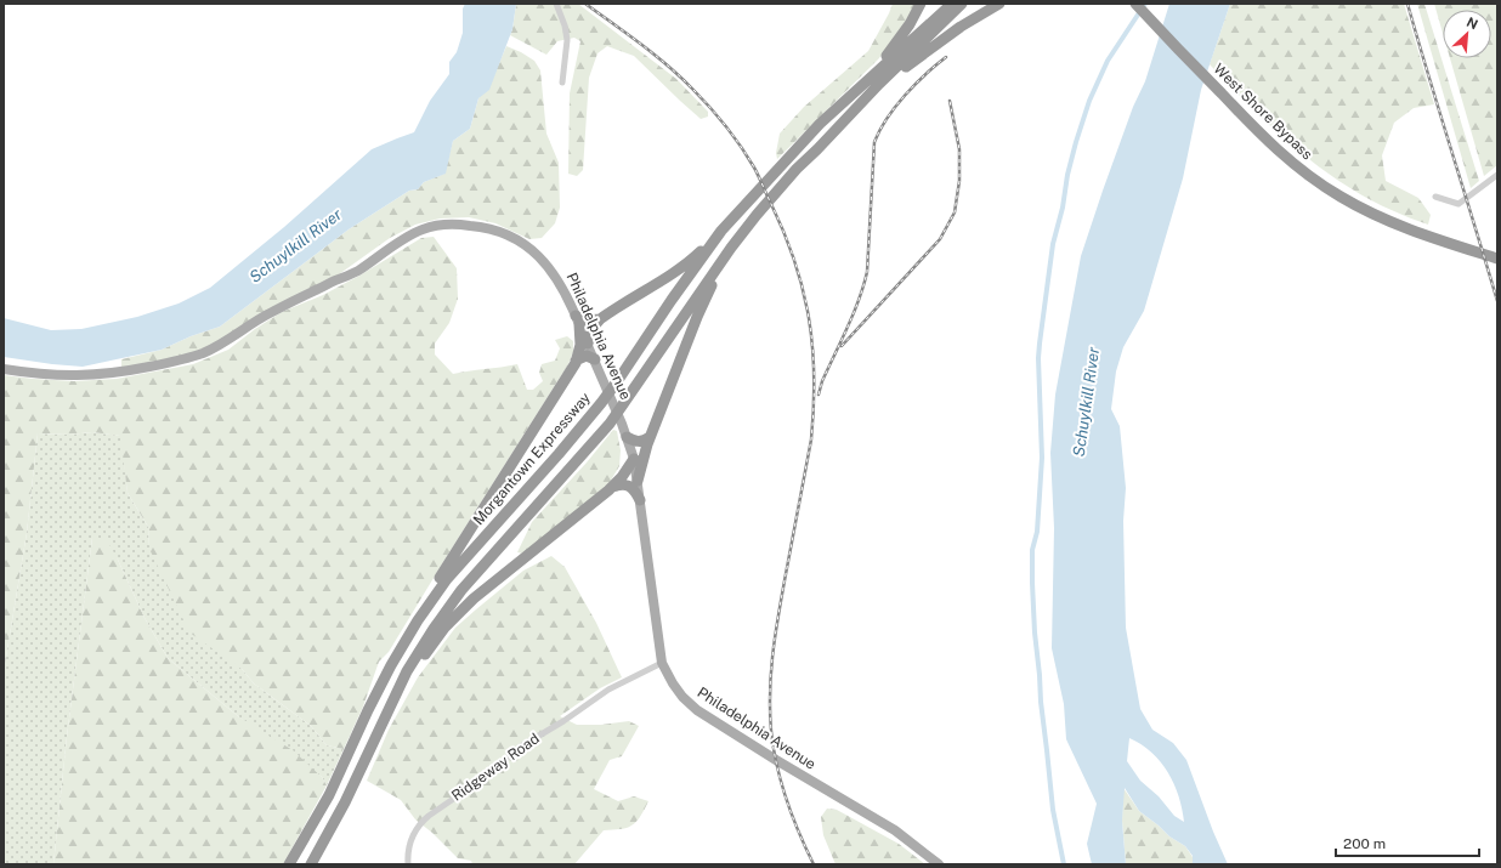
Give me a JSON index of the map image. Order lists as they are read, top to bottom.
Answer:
{
  "streets": {
    "highway": ["West Shore Bypass", "Morgantown Expressway"],
    "main road": ["Philadelphia Avenue"],
    "street": ["Ridgeway Road"]
  },
  "crossings": [
    ["Philadelphia Avenue", "Ridgeway Road"]
  ],
  "water": ["Schuylkill River"],
  "scale_bar": "200 m",
  "north": "top right"
}
